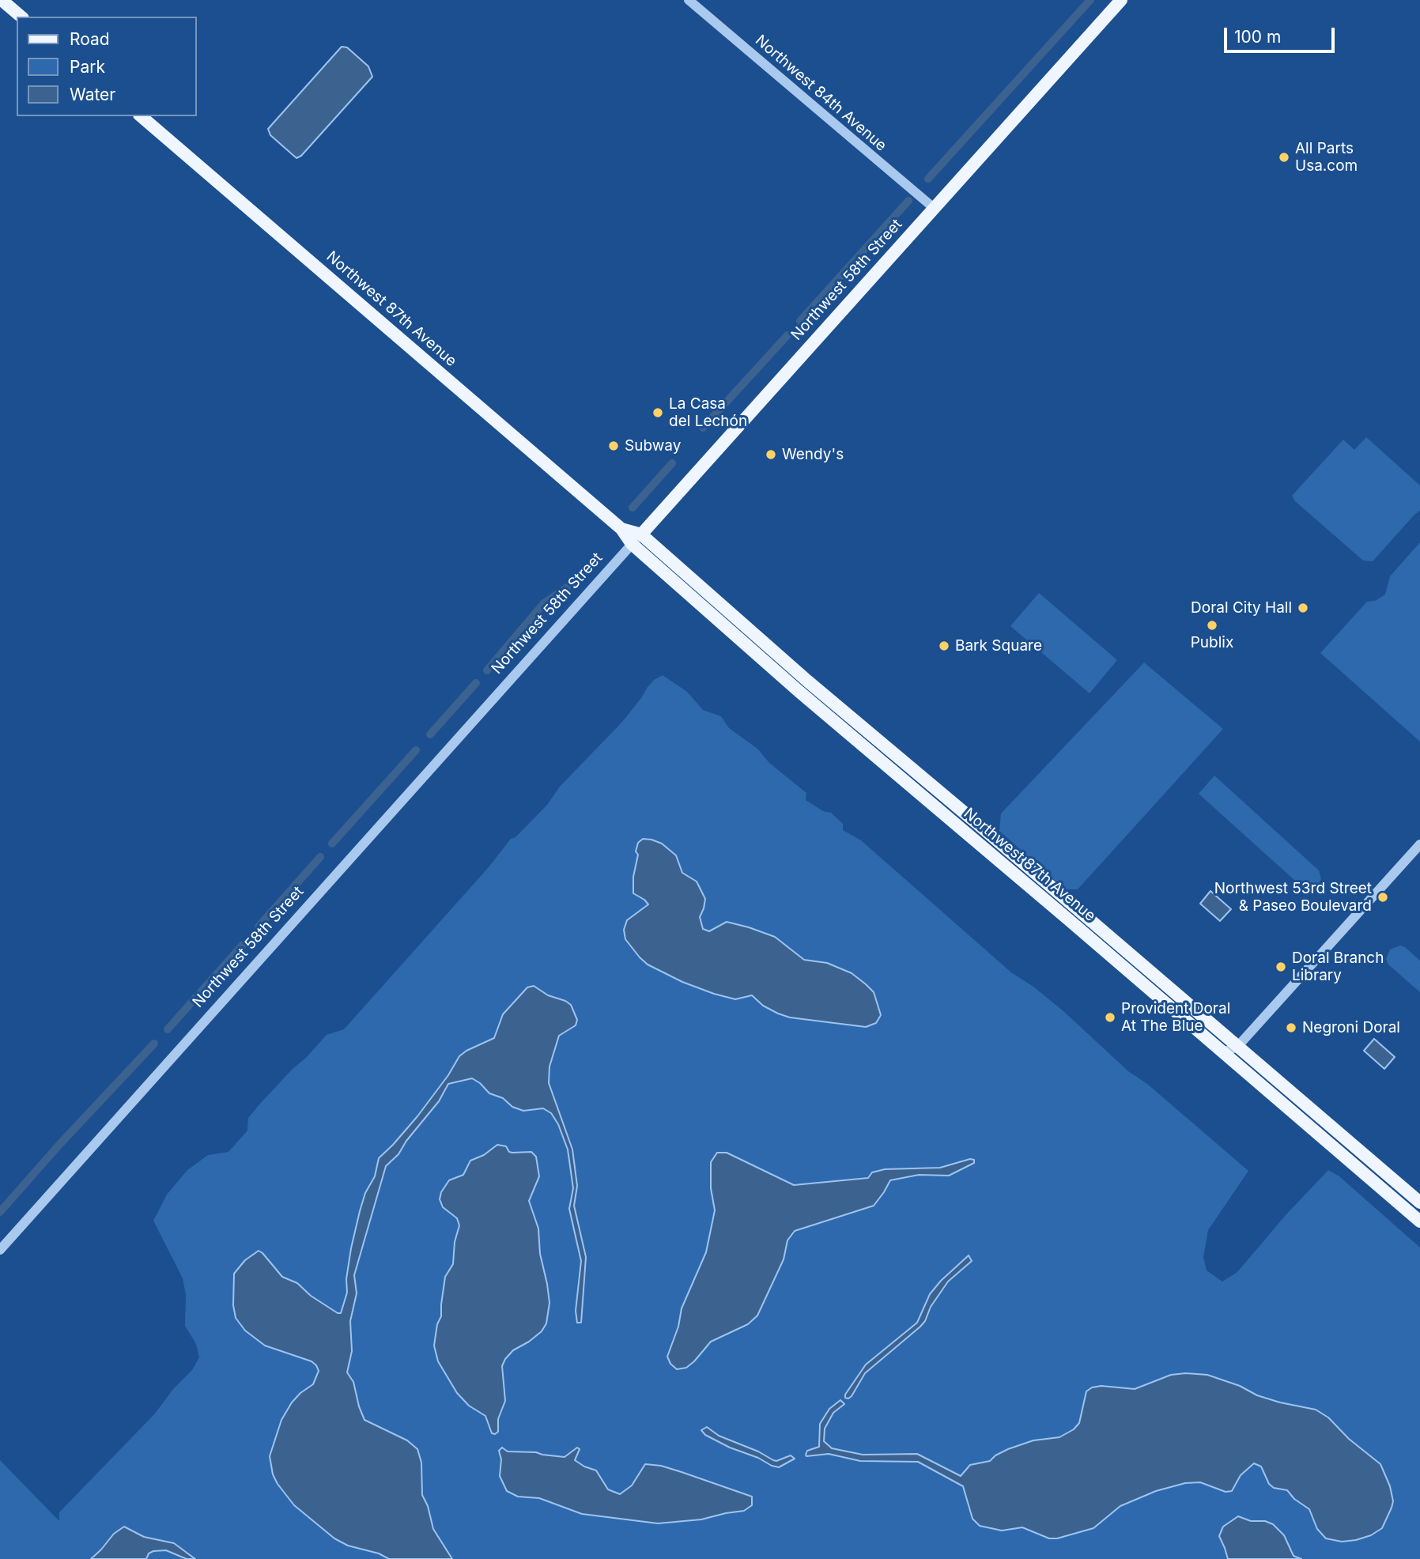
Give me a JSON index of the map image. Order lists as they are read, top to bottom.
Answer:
{
  "streets": {
    "main road": ["Northwest 58th Street", "Northwest 87th Avenue"],
    "street": ["Northwest 84th Avenue"]
  },
  "crossings": [
    ["Northwest 84th Avenue", "Northwest 58th Street"],
    ["Northwest 58th Street", "Northwest 87th Avenue"]
  ],
  "places": [
    "All Parts Usa.com",
    "La Casa del Lechón",
    "Subway",
    "Wendy's",
    "Doral City Hall",
    "Publix",
    "Bark Square",
    "Northwest 53rd Street & Paseo Boulevard",
    "Doral Branch Library",
    "Provident Doral At The Blue",
    "Negroni Doral"
  ],
  "legend": ["Road", "Park", "Water"],
  "scale_bar": "100 m"
}
